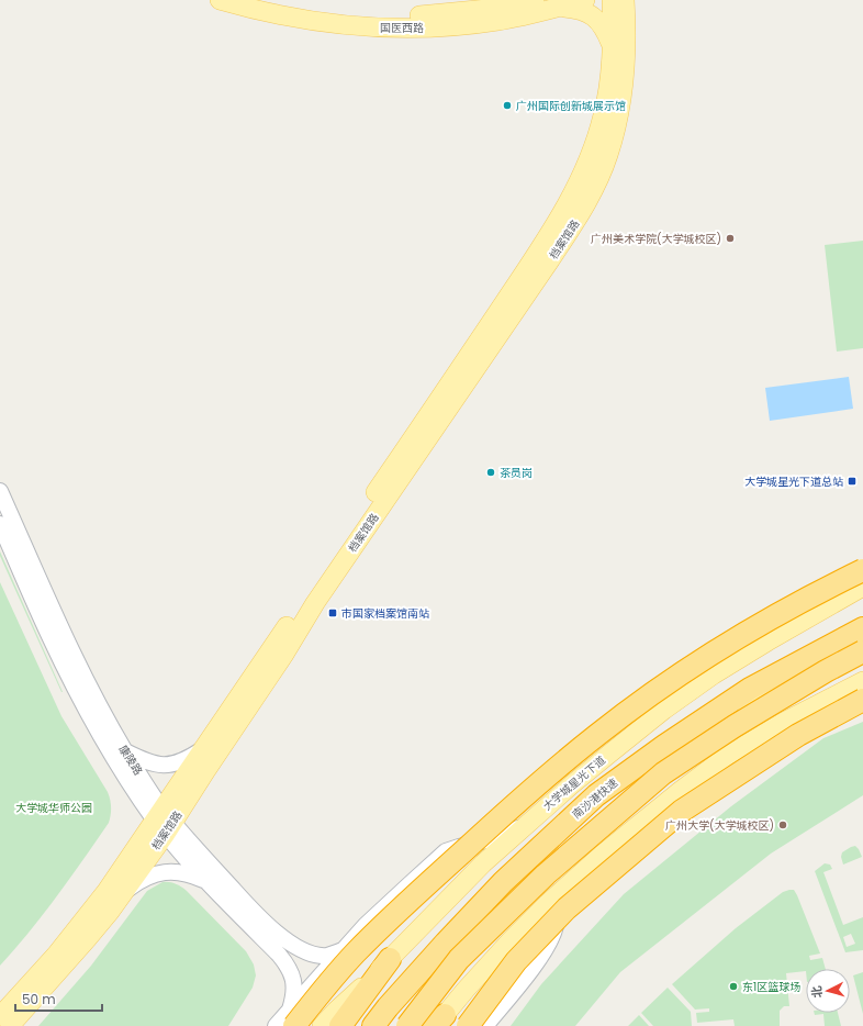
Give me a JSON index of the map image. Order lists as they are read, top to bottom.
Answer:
{
  "streets": {
    "highway": ["南沙港快速"],
    "main road": ["国医西路", "档案馆路", "大学城星光下道"],
    "street": ["康陵路"]
  },
  "crossings": [
    ["档案馆路", "康陵路"]
  ],
  "parks": ["大学城华师公园"],
  "places": {
    "other": [
      "广州国际创新城展示馆",
      "广州美术学院(大学城校区)",
      "茶员岗",
      "广州大学(大学城校区)",
      "东1区篮球场"
    ],
    "transit": ["大学城星光下道总站", "市国家档案馆南站"]
  },
  "scale_bar": "50 m",
  "north": "left"
}
